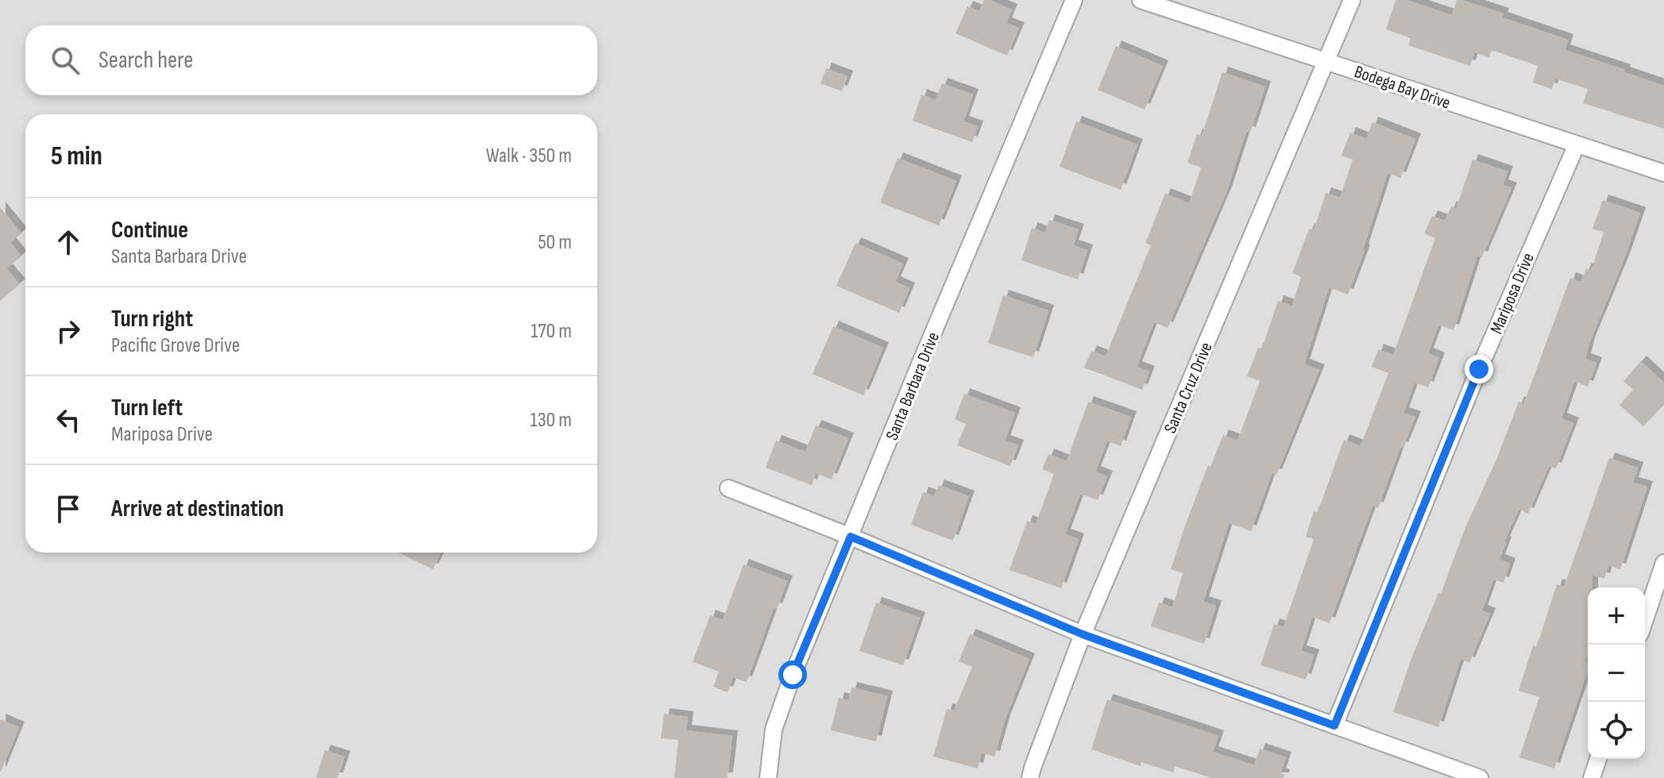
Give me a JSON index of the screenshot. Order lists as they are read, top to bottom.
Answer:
{
  "streets": {
    "street": [
      "Bodega Bay Drive",
      "Mariposa Drive",
      "Santa Barbara Drive",
      "Santa Cruz Drive"
    ]
  },
  "crossings": [
    ["Bodega Bay Drive", "Mariposa Drive"],
    ["Bodega Bay Drive", "Santa Cruz Drive"]
  ],
  "page": {
    "search": "Search here",
    "heading": ["5 min", "Walk · 350 m"],
    "list": [
      ["Continue", "Santa Barbara Drive", "50 m"],
      ["Turn right", "Pacific Grove Drive", "170 m"],
      ["Turn left", "Mariposa Drive", "130 m"],
      "Arrive at destination"
    ],
    "map_buttons": ["+", "−"]
  }
}
